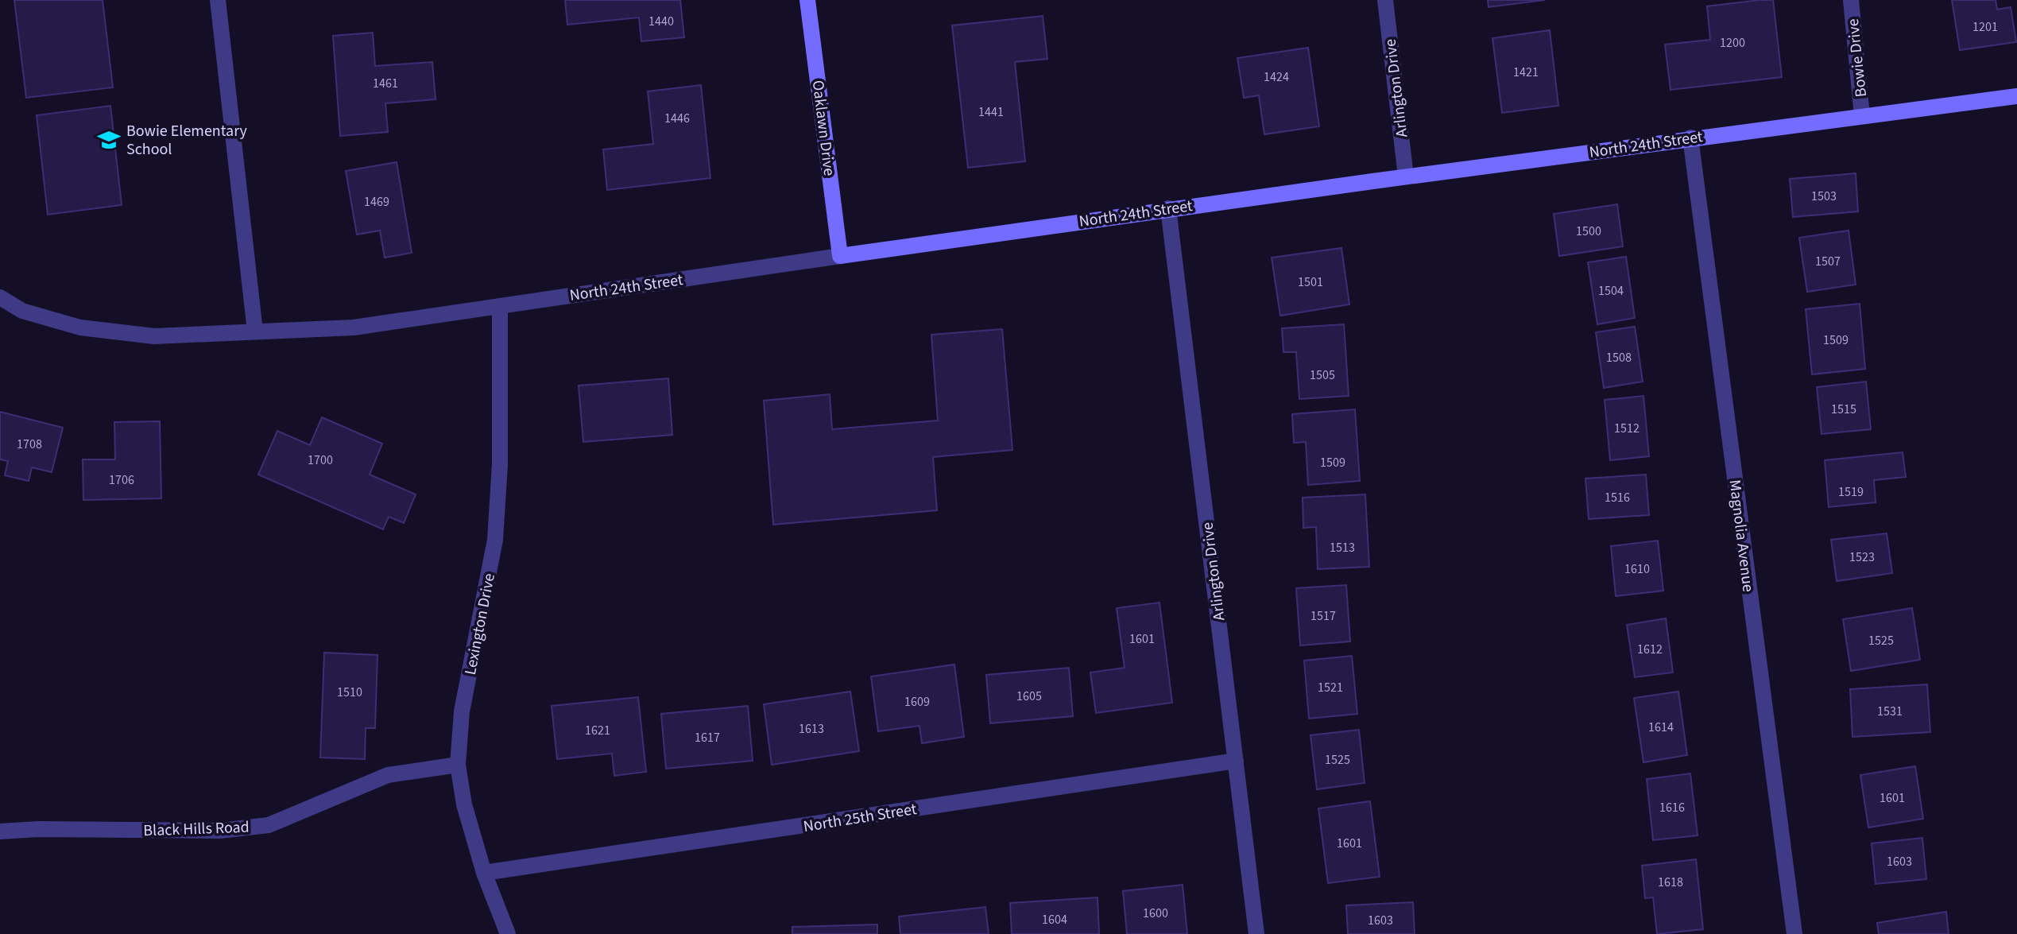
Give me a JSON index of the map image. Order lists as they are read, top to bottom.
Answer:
{
  "streets": {
    "street": [
      "Bowie Drive",
      "Arlington Drive",
      "Oaklawn Drive",
      "North 24th Street",
      "Magnolia Avenue",
      "Lexington Drive",
      "North 25th Street",
      "Black Hills Road"
    ]
  },
  "crossings": [
    ["Bowie Drive", "North 24th Street"],
    ["Arlington Drive", "North 24th Street"],
    ["Arlington Drive", "North 25th Street"],
    ["Oaklawn Drive", "North 24th Street"],
    ["North 24th Street", "Magnolia Avenue"],
    ["North 24th Street", "Lexington Drive"],
    ["Lexington Drive", "North 25th Street"],
    ["Lexington Drive", "Black Hills Road"]
  ],
  "places": {
    "school or university": ["Bowie Elementary School"]
  },
  "house_numbers": [
    "1440",
    "1201",
    "1200",
    "1421",
    "1424",
    "1461",
    "1441",
    "1446",
    "1503",
    "1469",
    "1500",
    "1507",
    "1501",
    "1504",
    "1509",
    "1508",
    "1505",
    "1515",
    "1512",
    "1708",
    "1700",
    "1509",
    "1706",
    "1519",
    "1516",
    "1513",
    "1523",
    "1610",
    "1517",
    "1601",
    "1525",
    "1612",
    "1521",
    "1510",
    "1605",
    "1609",
    "1531",
    "1614",
    "1613",
    "1621",
    "1617",
    "1525",
    "1601",
    "1616",
    "1601",
    "1603",
    "1618",
    "1600",
    "1604",
    "1603"
  ]
}
